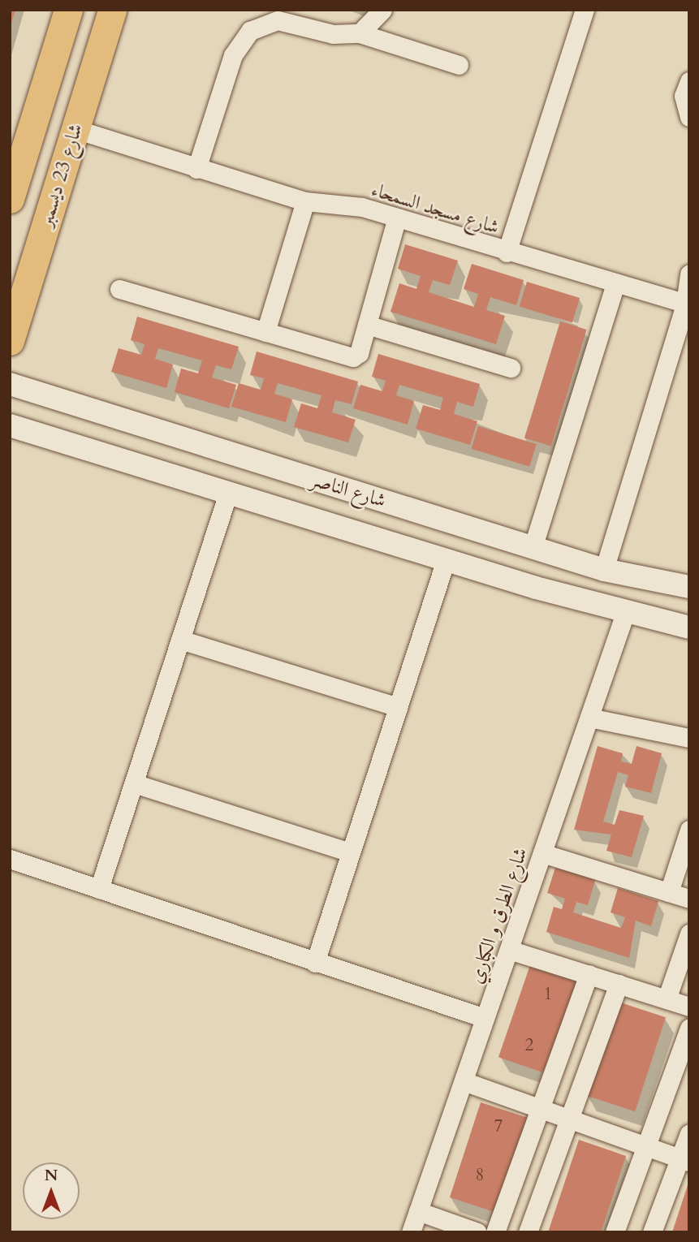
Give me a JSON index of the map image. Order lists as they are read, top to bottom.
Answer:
{
  "streets": {
    "main road": ["شارع 23 ديسمبر"],
    "street": ["شارع مسجد السمحاء", "شارع الناصر", "شارع الطرق و الكباري"]
  },
  "crossings": [
    ["شارع 23 ديسمبر", "شارع مسجد السمحاء"],
    ["شارع الناصر", "شارع الطرق و الكباري"]
  ],
  "house_numbers": [
    "1",
    "2",
    "7",
    "8"
  ],
  "north": "top"
}
